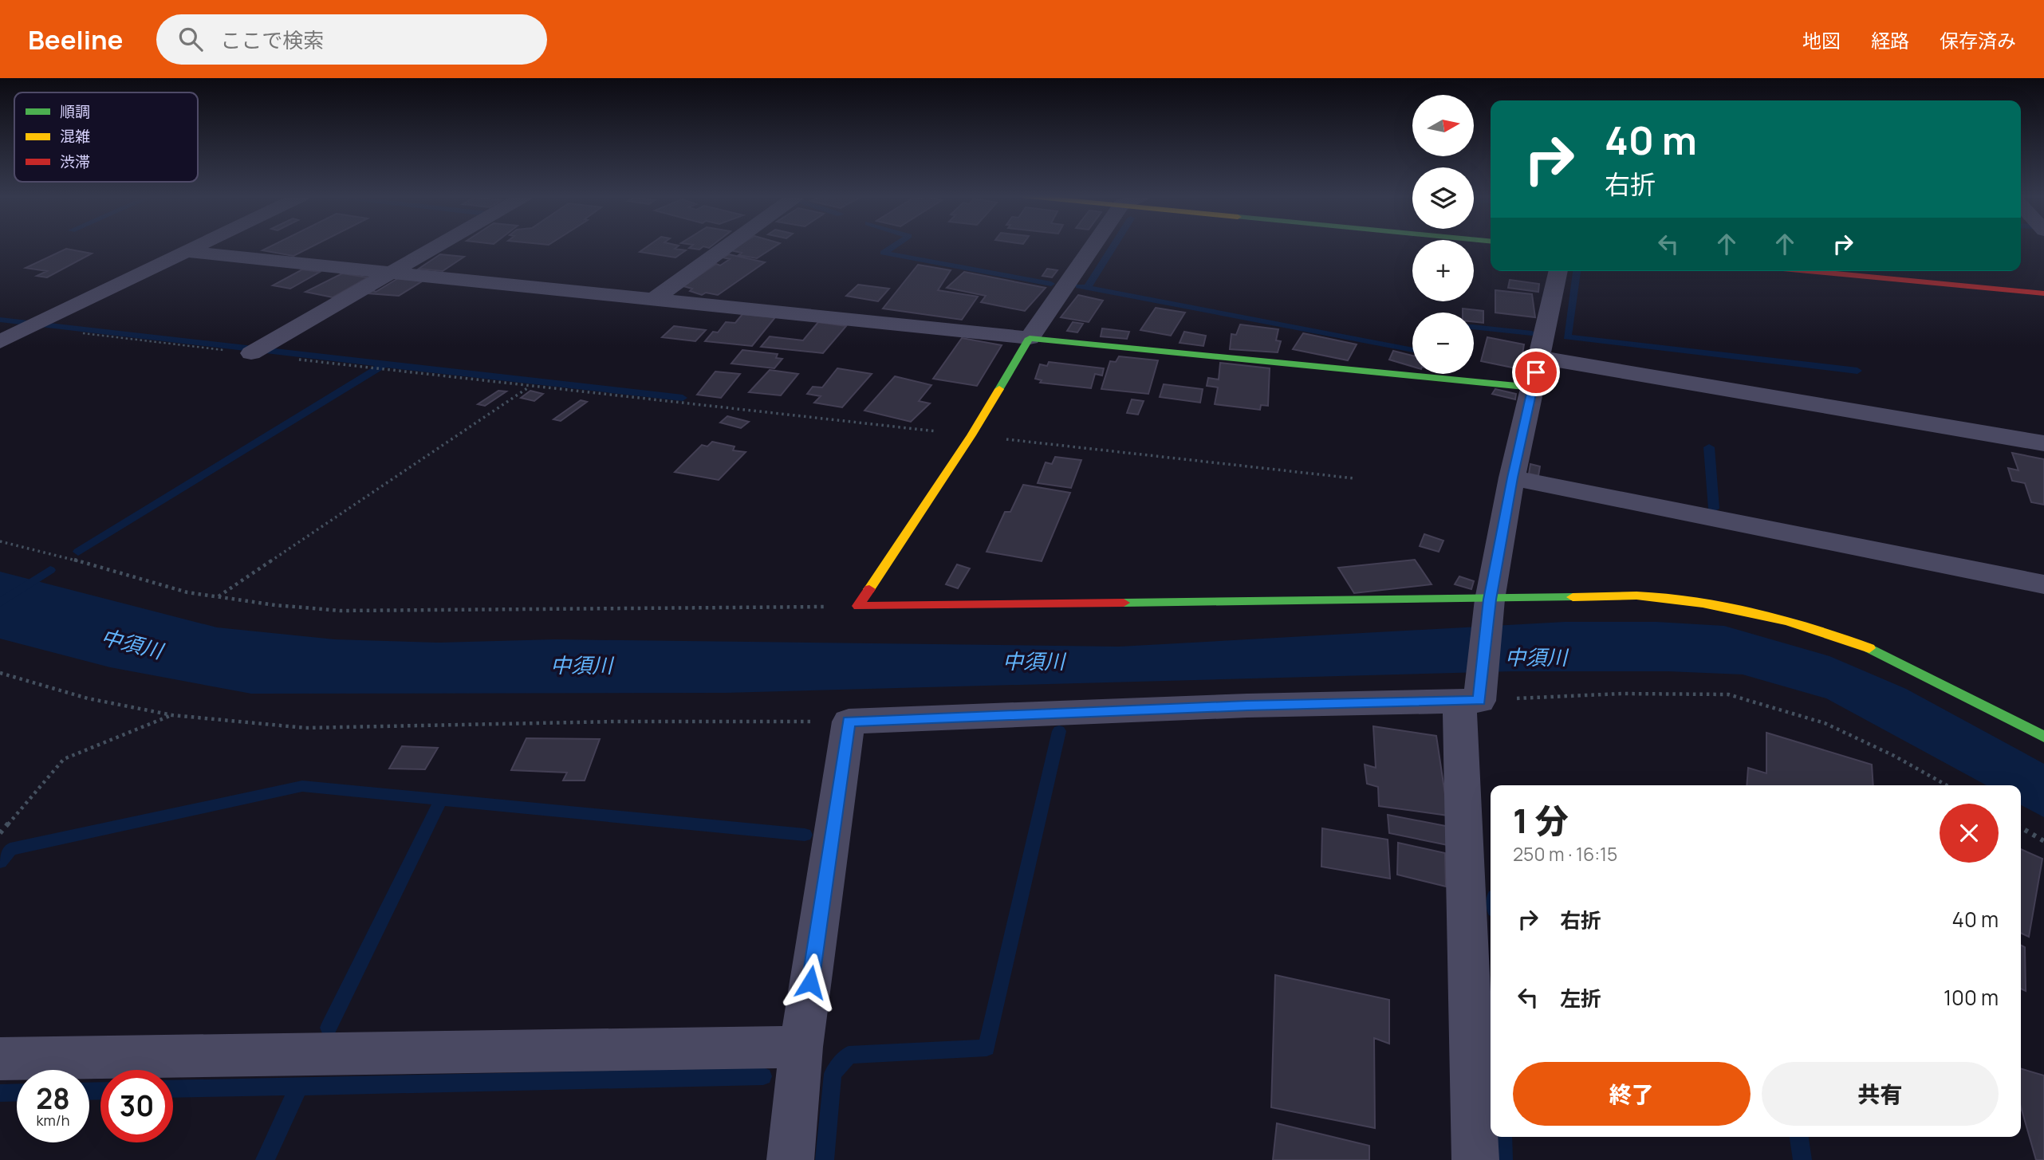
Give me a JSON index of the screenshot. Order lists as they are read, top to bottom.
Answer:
{
  "water": ["中須川"],
  "legend": ["順調", "混雑", "渋滞"],
  "north": "right",
  "page": {
    "header": "Beeline",
    "search": "ここで検索",
    "nav": ["地図", "経路", "保存済み"],
    "map_buttons": ["+", "−"],
    "turn": ["40 m", "右折"],
    "heading": ["1 分", "250 m · 16:15"],
    "list": [
      {
        "name": "右折",
        "value": "40 m"
      },
      {
        "name": "左折",
        "value": "100 m"
      }
    ],
    "buttons": ["終了", "共有"],
    "speed": "28 km/h",
    "limit": "30"
  }
}
